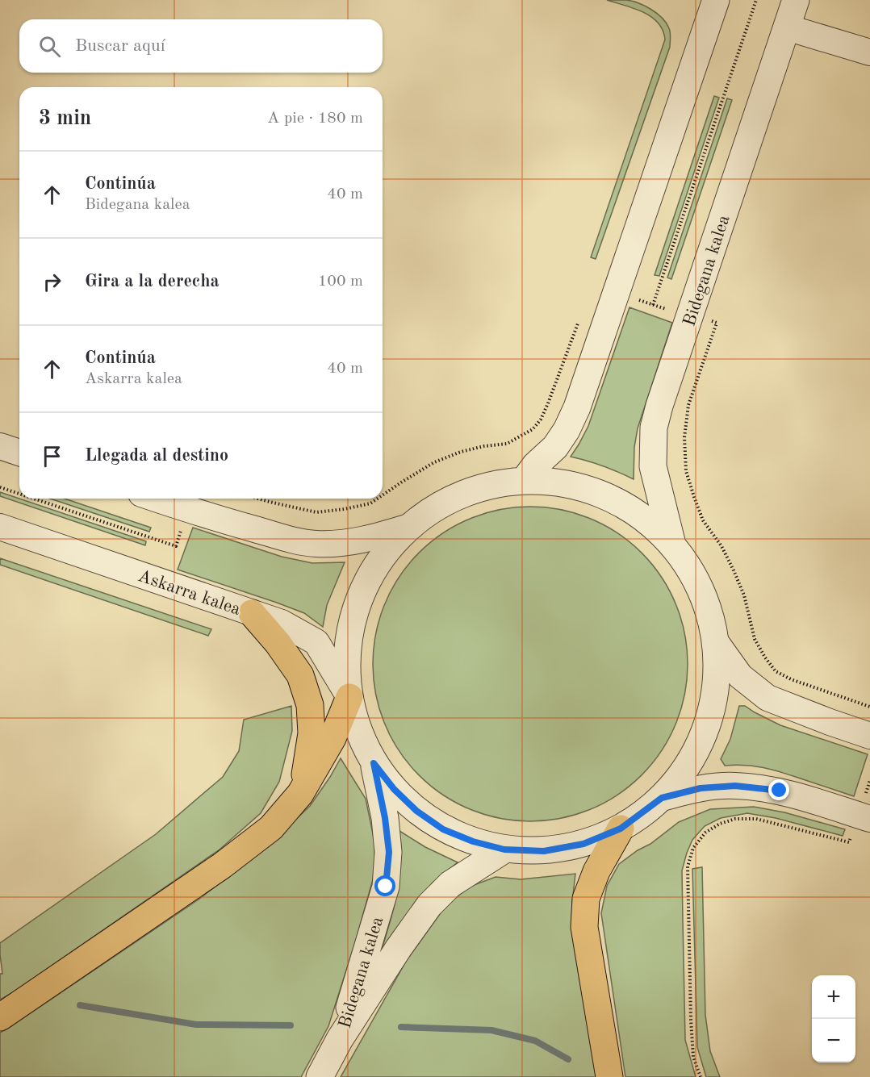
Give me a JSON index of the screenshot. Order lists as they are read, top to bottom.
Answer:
{
  "streets": {
    "street": ["Bidegana kalea", "Askarra kalea"]
  },
  "page": {
    "search": "Buscar aquí",
    "heading": ["3 min", "A pie · 180 m"],
    "list": [
      ["Continúa", "Bidegana kalea", "40 m"],
      ["Gira a la derecha", "100 m"],
      ["Continúa", "Askarra kalea", "40 m"],
      "Llegada al destino"
    ],
    "map_buttons": ["+", "−"]
  }
}
